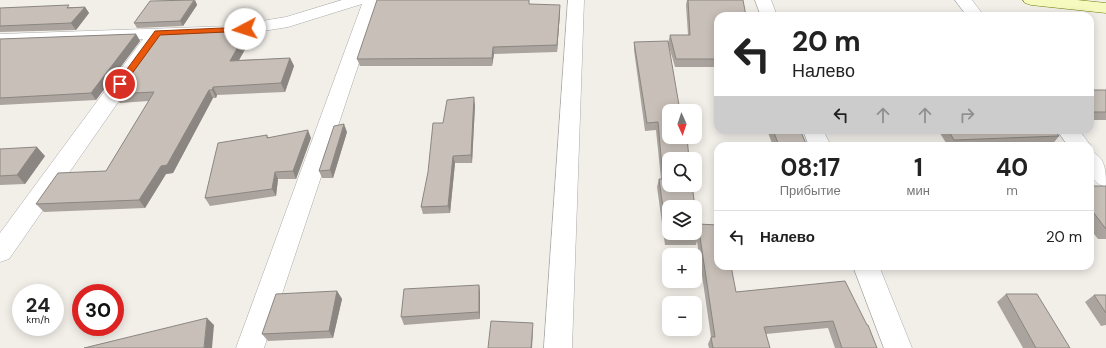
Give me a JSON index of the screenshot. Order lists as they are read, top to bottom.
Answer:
{
  "north": "bottom",
  "page": {
    "turn": ["20 m", "Налево"],
    "map_buttons": ["+", "−"],
    "eta": [
      "08:17",
      "Прибытие",
      "1",
      "мин",
      "40",
      "m"
    ],
    "list": [
      {
        "name": "Налево",
        "value": "20 m"
      }
    ],
    "speed": "24 km/h",
    "limit": "30"
  }
}
